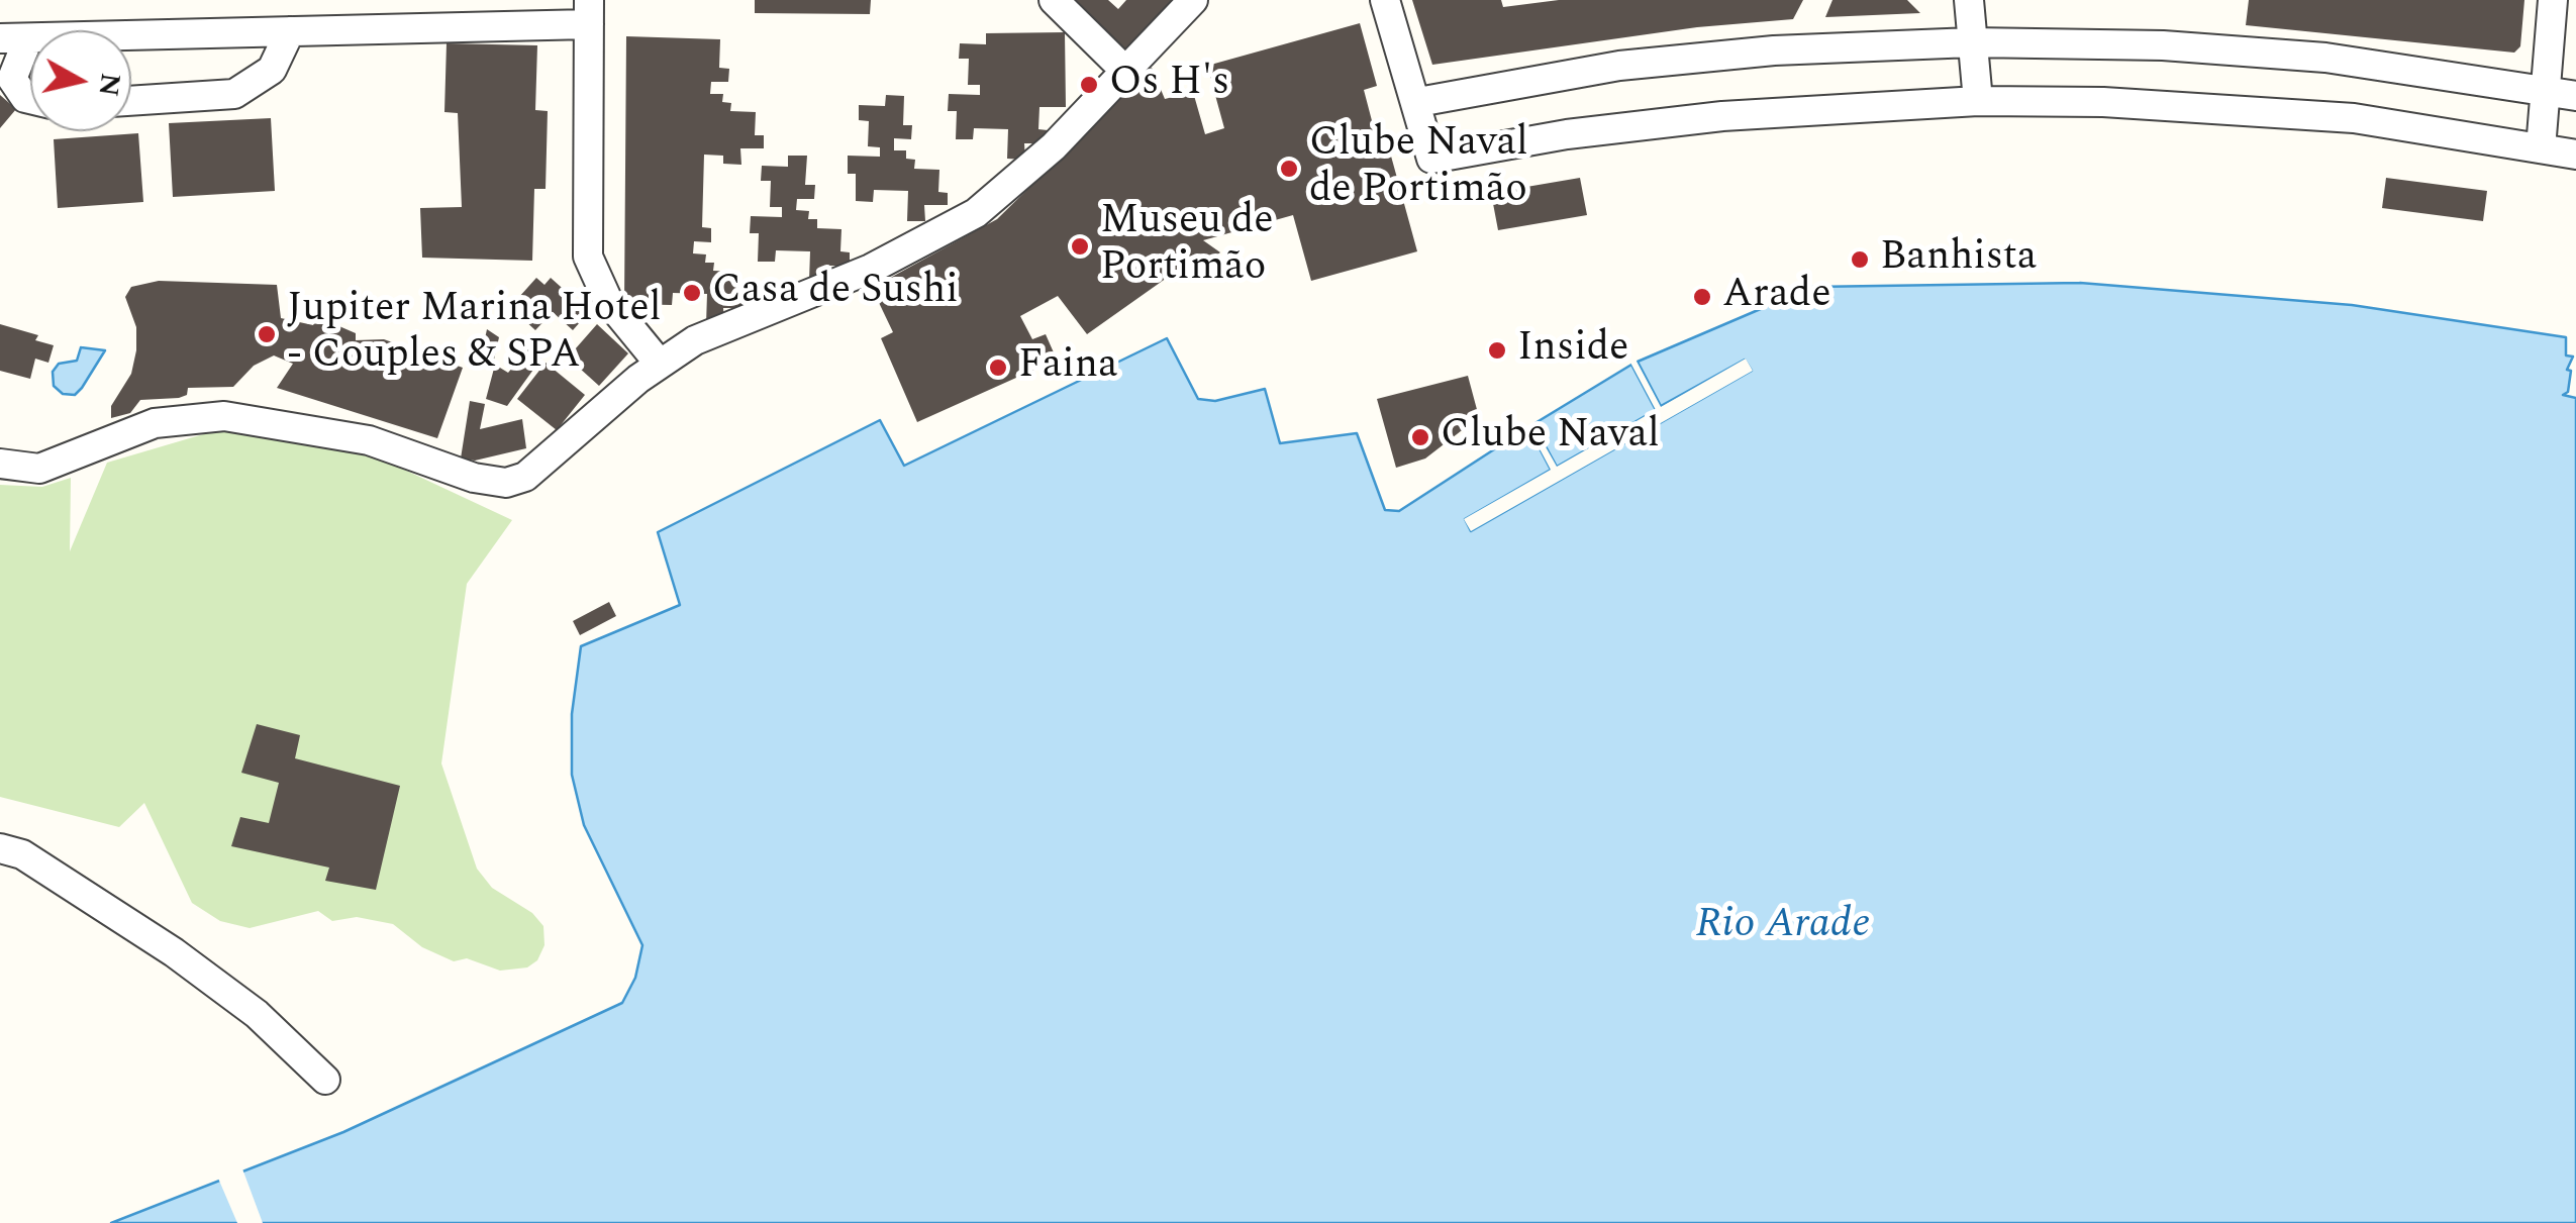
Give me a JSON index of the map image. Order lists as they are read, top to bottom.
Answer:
{
  "water": ["Rio Arade"],
  "places": [
    "Os H's",
    "Clube Naval de Portimão",
    "Museu de Portimão",
    "Banhista",
    "Casa de Sushi",
    "Arade",
    "Jupiter Marina Hotel - Couples & SPA",
    "Inside",
    "Faina",
    "Clube Naval"
  ],
  "north": "right"
}
